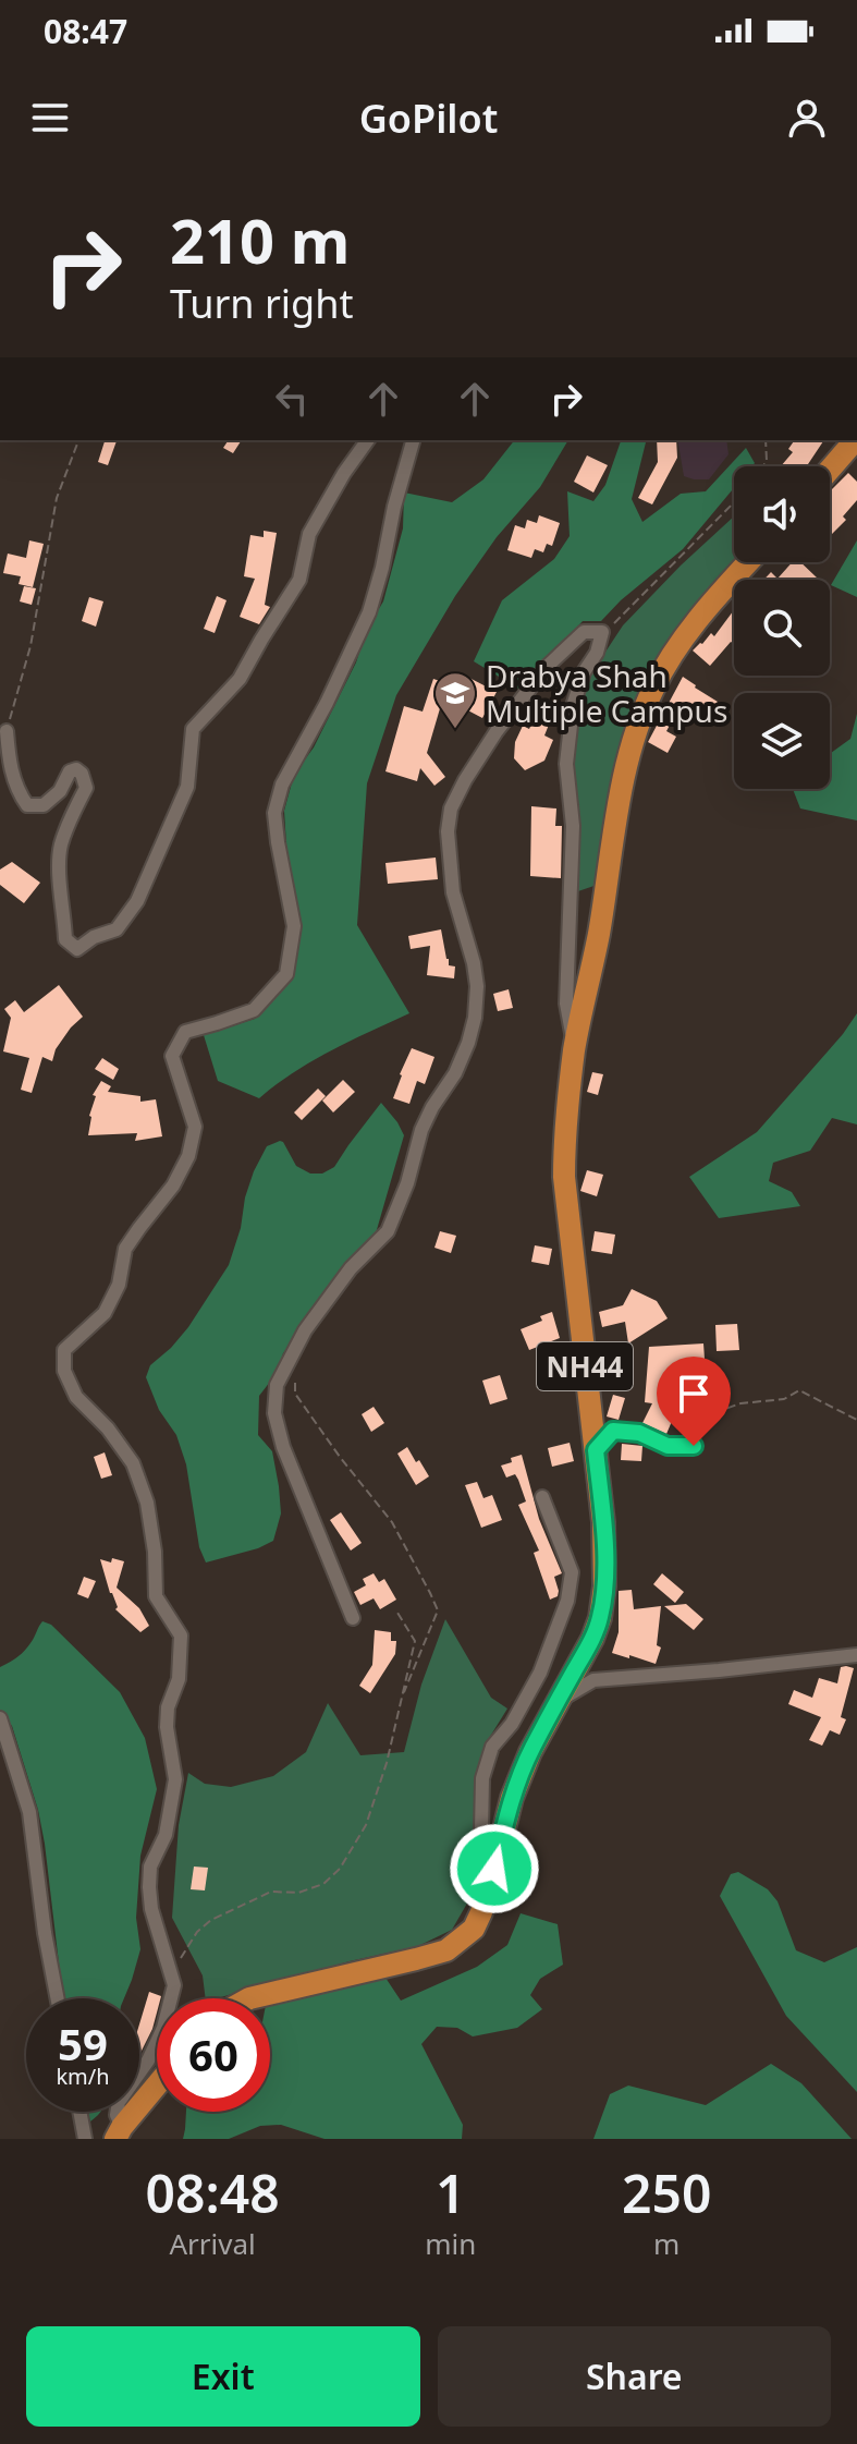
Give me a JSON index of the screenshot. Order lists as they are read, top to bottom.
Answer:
{
  "streets": {
    "main road": ["NH44"]
  },
  "places": {
    "school or university": ["Drabya Shah Multiple Campus"]
  },
  "page": {
    "status": "08:47",
    "header": "GoPilot",
    "turn": ["210 m", "Turn right"],
    "speed": "59 km/h",
    "limit": "60",
    "eta": [
      "08:48",
      "Arrival",
      "1",
      "min",
      "250",
      "m"
    ],
    "buttons": ["Exit", "Share"]
  }
}
